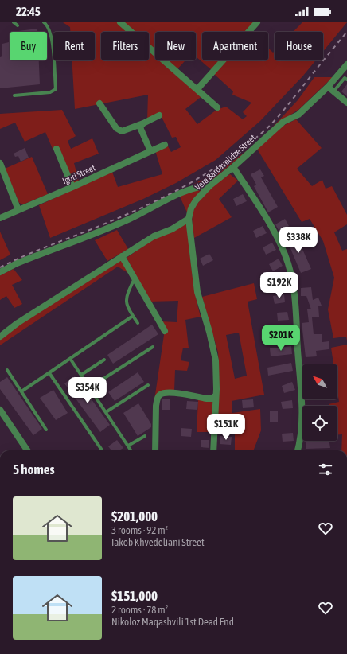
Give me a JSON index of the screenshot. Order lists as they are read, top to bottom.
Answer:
{
  "streets": {
    "street": ["Vera Bardavelidze Street", "Igoti Street"]
  },
  "north": "top left",
  "page": {
    "status": "22:45",
    "chip": [
      "Buy",
      "Rent",
      "Filters",
      "New",
      "Apartment",
      "House"
    ],
    "price": [
      "$338K",
      "$192K",
      "$201K",
      "$354K",
      "$151K"
    ],
    "heading": "5 homes",
    "list": [
      {
        "name": "$201,000",
        "note": "3 rooms · 92 m² · Iakob Khvedeliani Street"
      },
      {
        "name": "$151,000",
        "note": "2 rooms · 78 m² · Nikoloz Maqashvili 1st Dead End"
      }
    ]
  }
}
